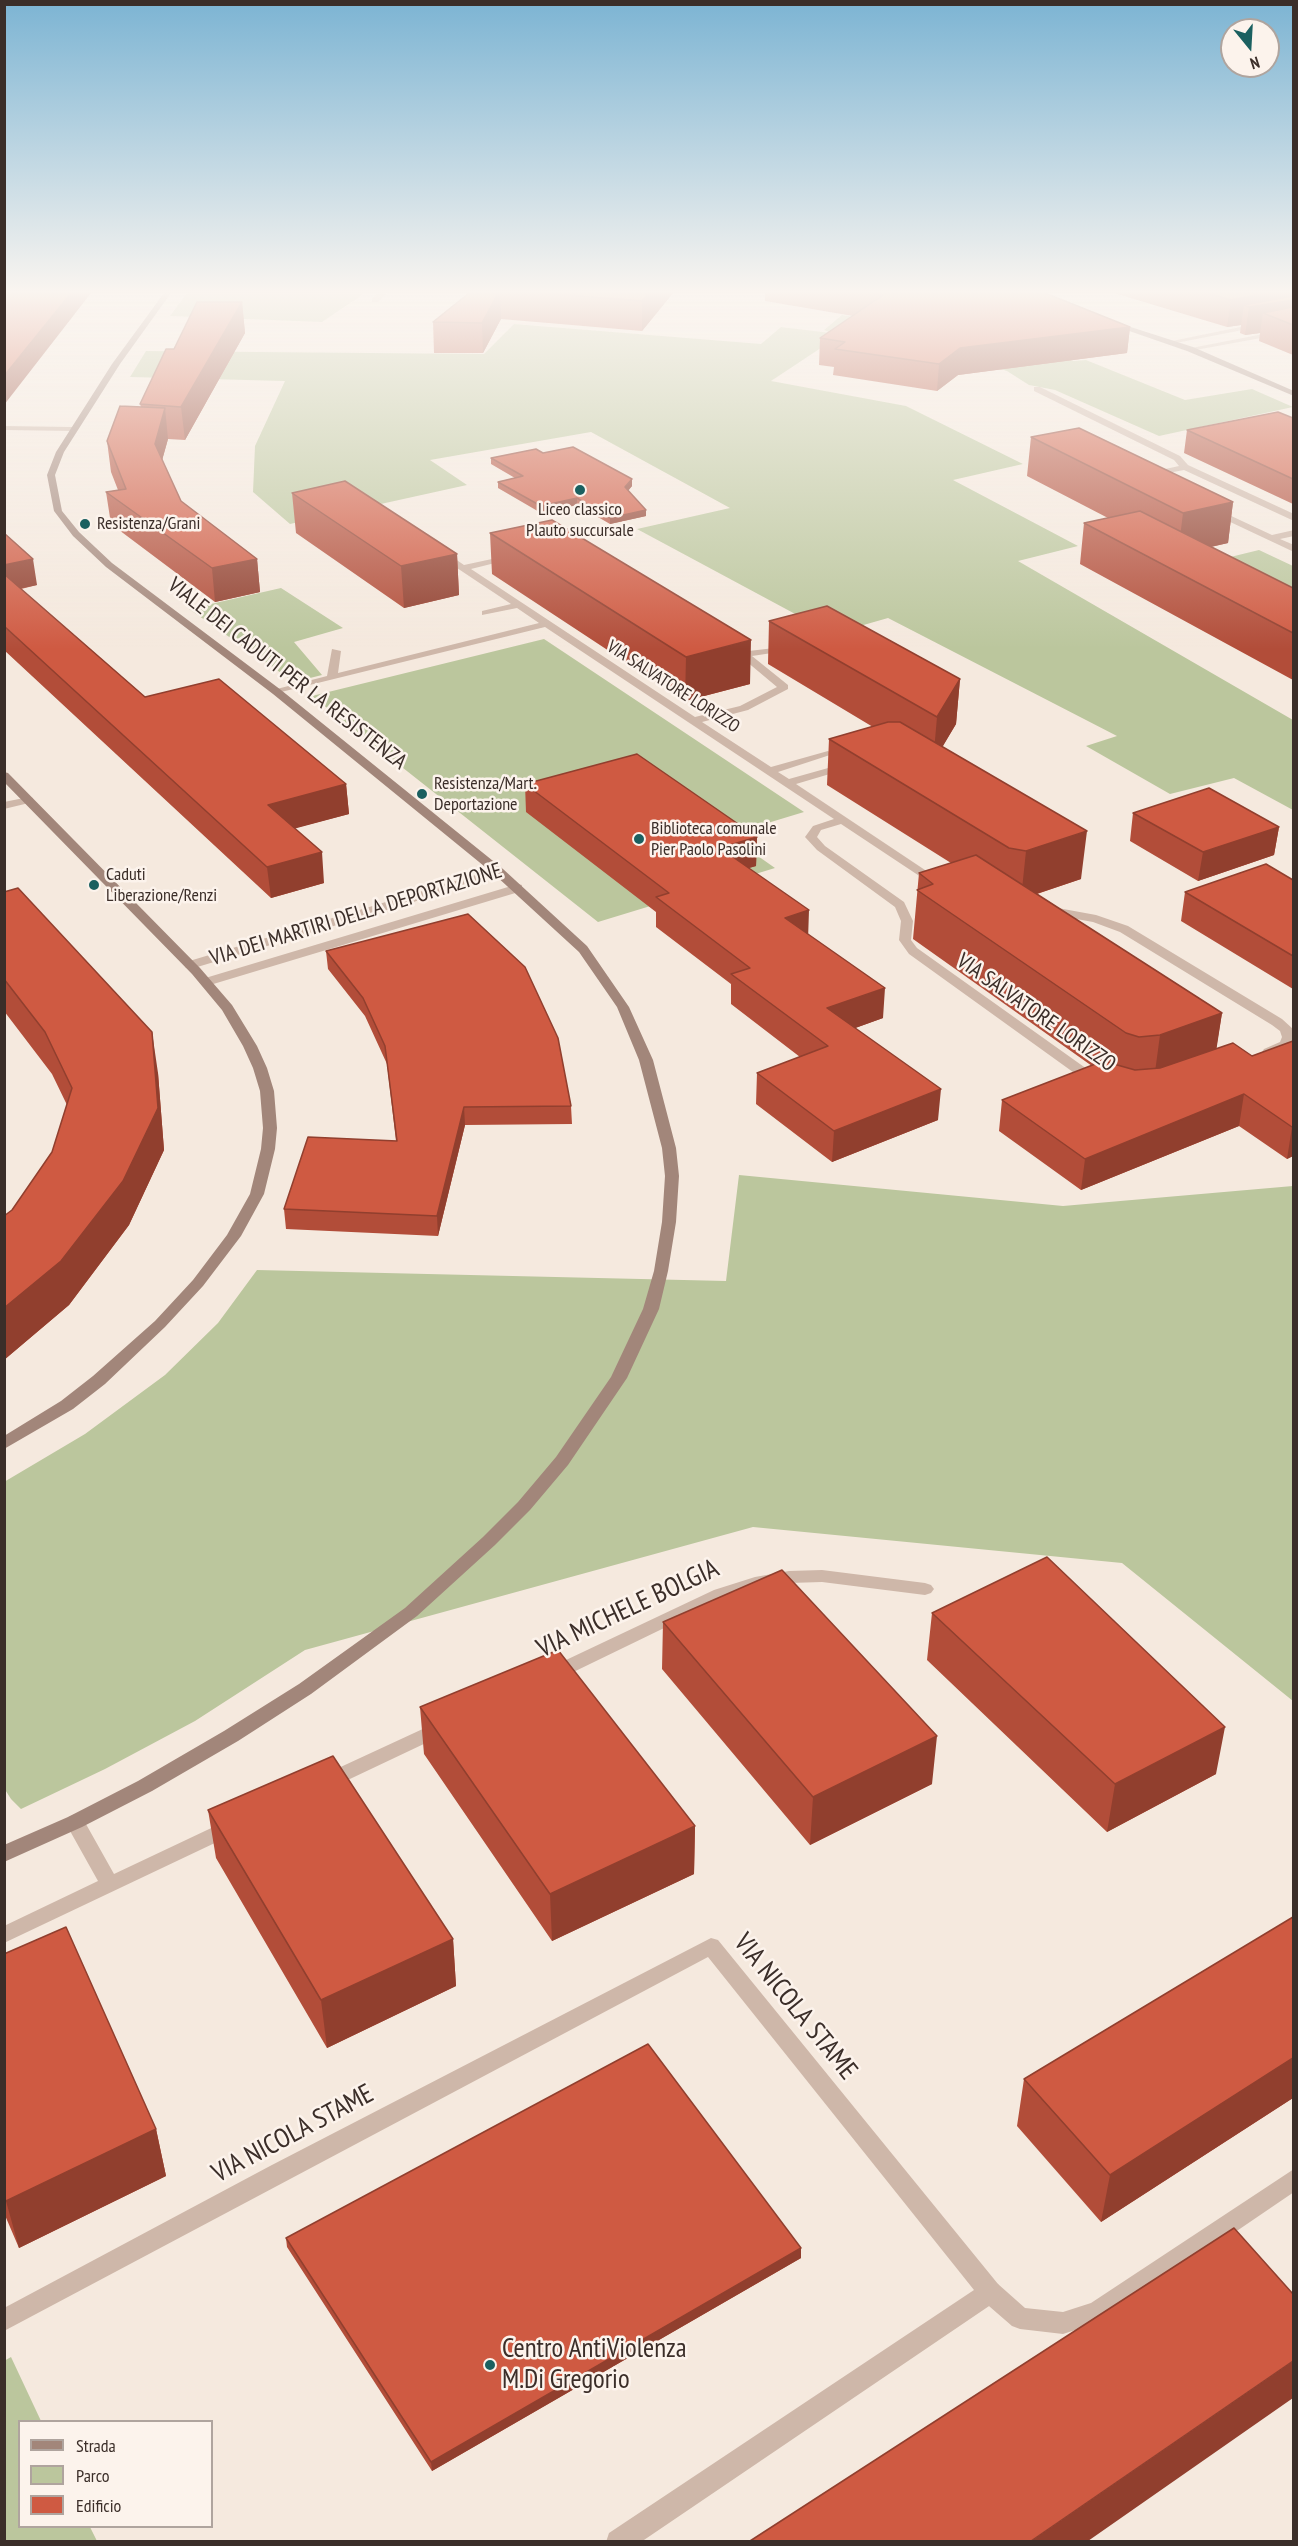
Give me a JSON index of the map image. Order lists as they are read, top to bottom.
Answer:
{
  "streets": {
    "street": [
      "VIALE DEI CADUTI PER LA RESISTENZA",
      "VIA SALVATORE LORIZZO",
      "VIA DEI MARTIRI DELLA DEPORTAZIONE",
      "VIA MICHELE BOLGIA",
      "VIA NICOLA STAME"
    ]
  },
  "crossings": [
    ["VIALE DEI CADUTI PER LA RESISTENZA", "VIA DEI MARTIRI DELLA DEPORTAZIONE"]
  ],
  "places": [
    "Liceo classico Plauto succursale",
    "Resistenza/Grani",
    "Resistenza/Mart. Deportazione",
    "Biblioteca comunale Pier Paolo Pasolini",
    "Caduti Liberazione/Renzi",
    "Centro AntiViolenza M.Di Gregorio"
  ],
  "legend": ["Strada", "Parco", "Edificio"],
  "north": "bottom"
}
